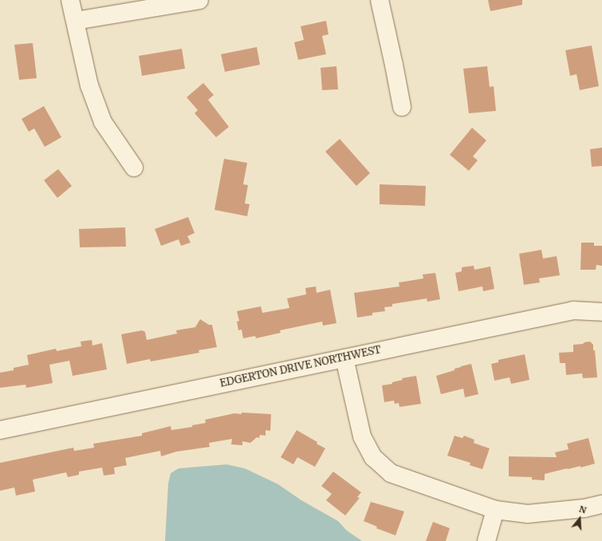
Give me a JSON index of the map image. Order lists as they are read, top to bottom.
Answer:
{
  "streets": {
    "street": ["EDGERTON DRIVE NORTHWEST"]
  },
  "north": "top"
}
